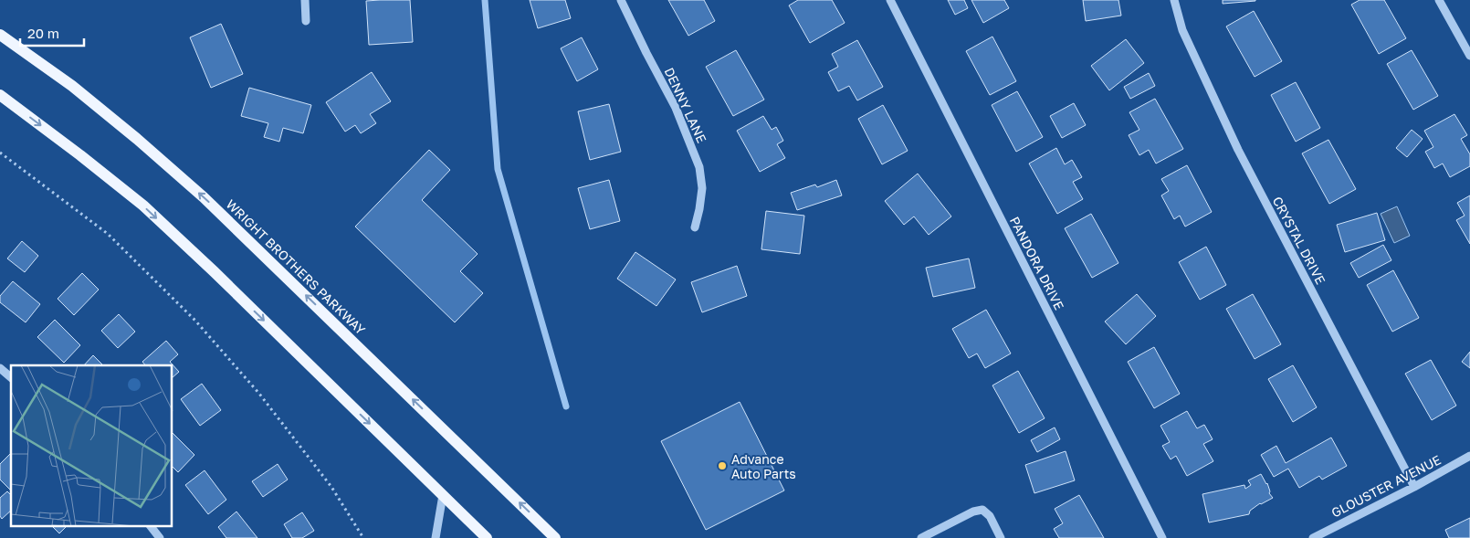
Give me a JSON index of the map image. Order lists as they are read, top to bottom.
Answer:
{
  "streets": {
    "main road": ["WRIGHT BROTHERS PARKWAY"],
    "street": [
      "DENNY LANE",
      "CRYSTAL DRIVE",
      "PANDORA DRIVE",
      "GLOUSTER AVENUE"
    ]
  },
  "crossings": [
    ["CRYSTAL DRIVE", "GLOUSTER AVENUE"]
  ],
  "places": ["Advance Auto Parts"],
  "scale_bar": "20 m"
}
